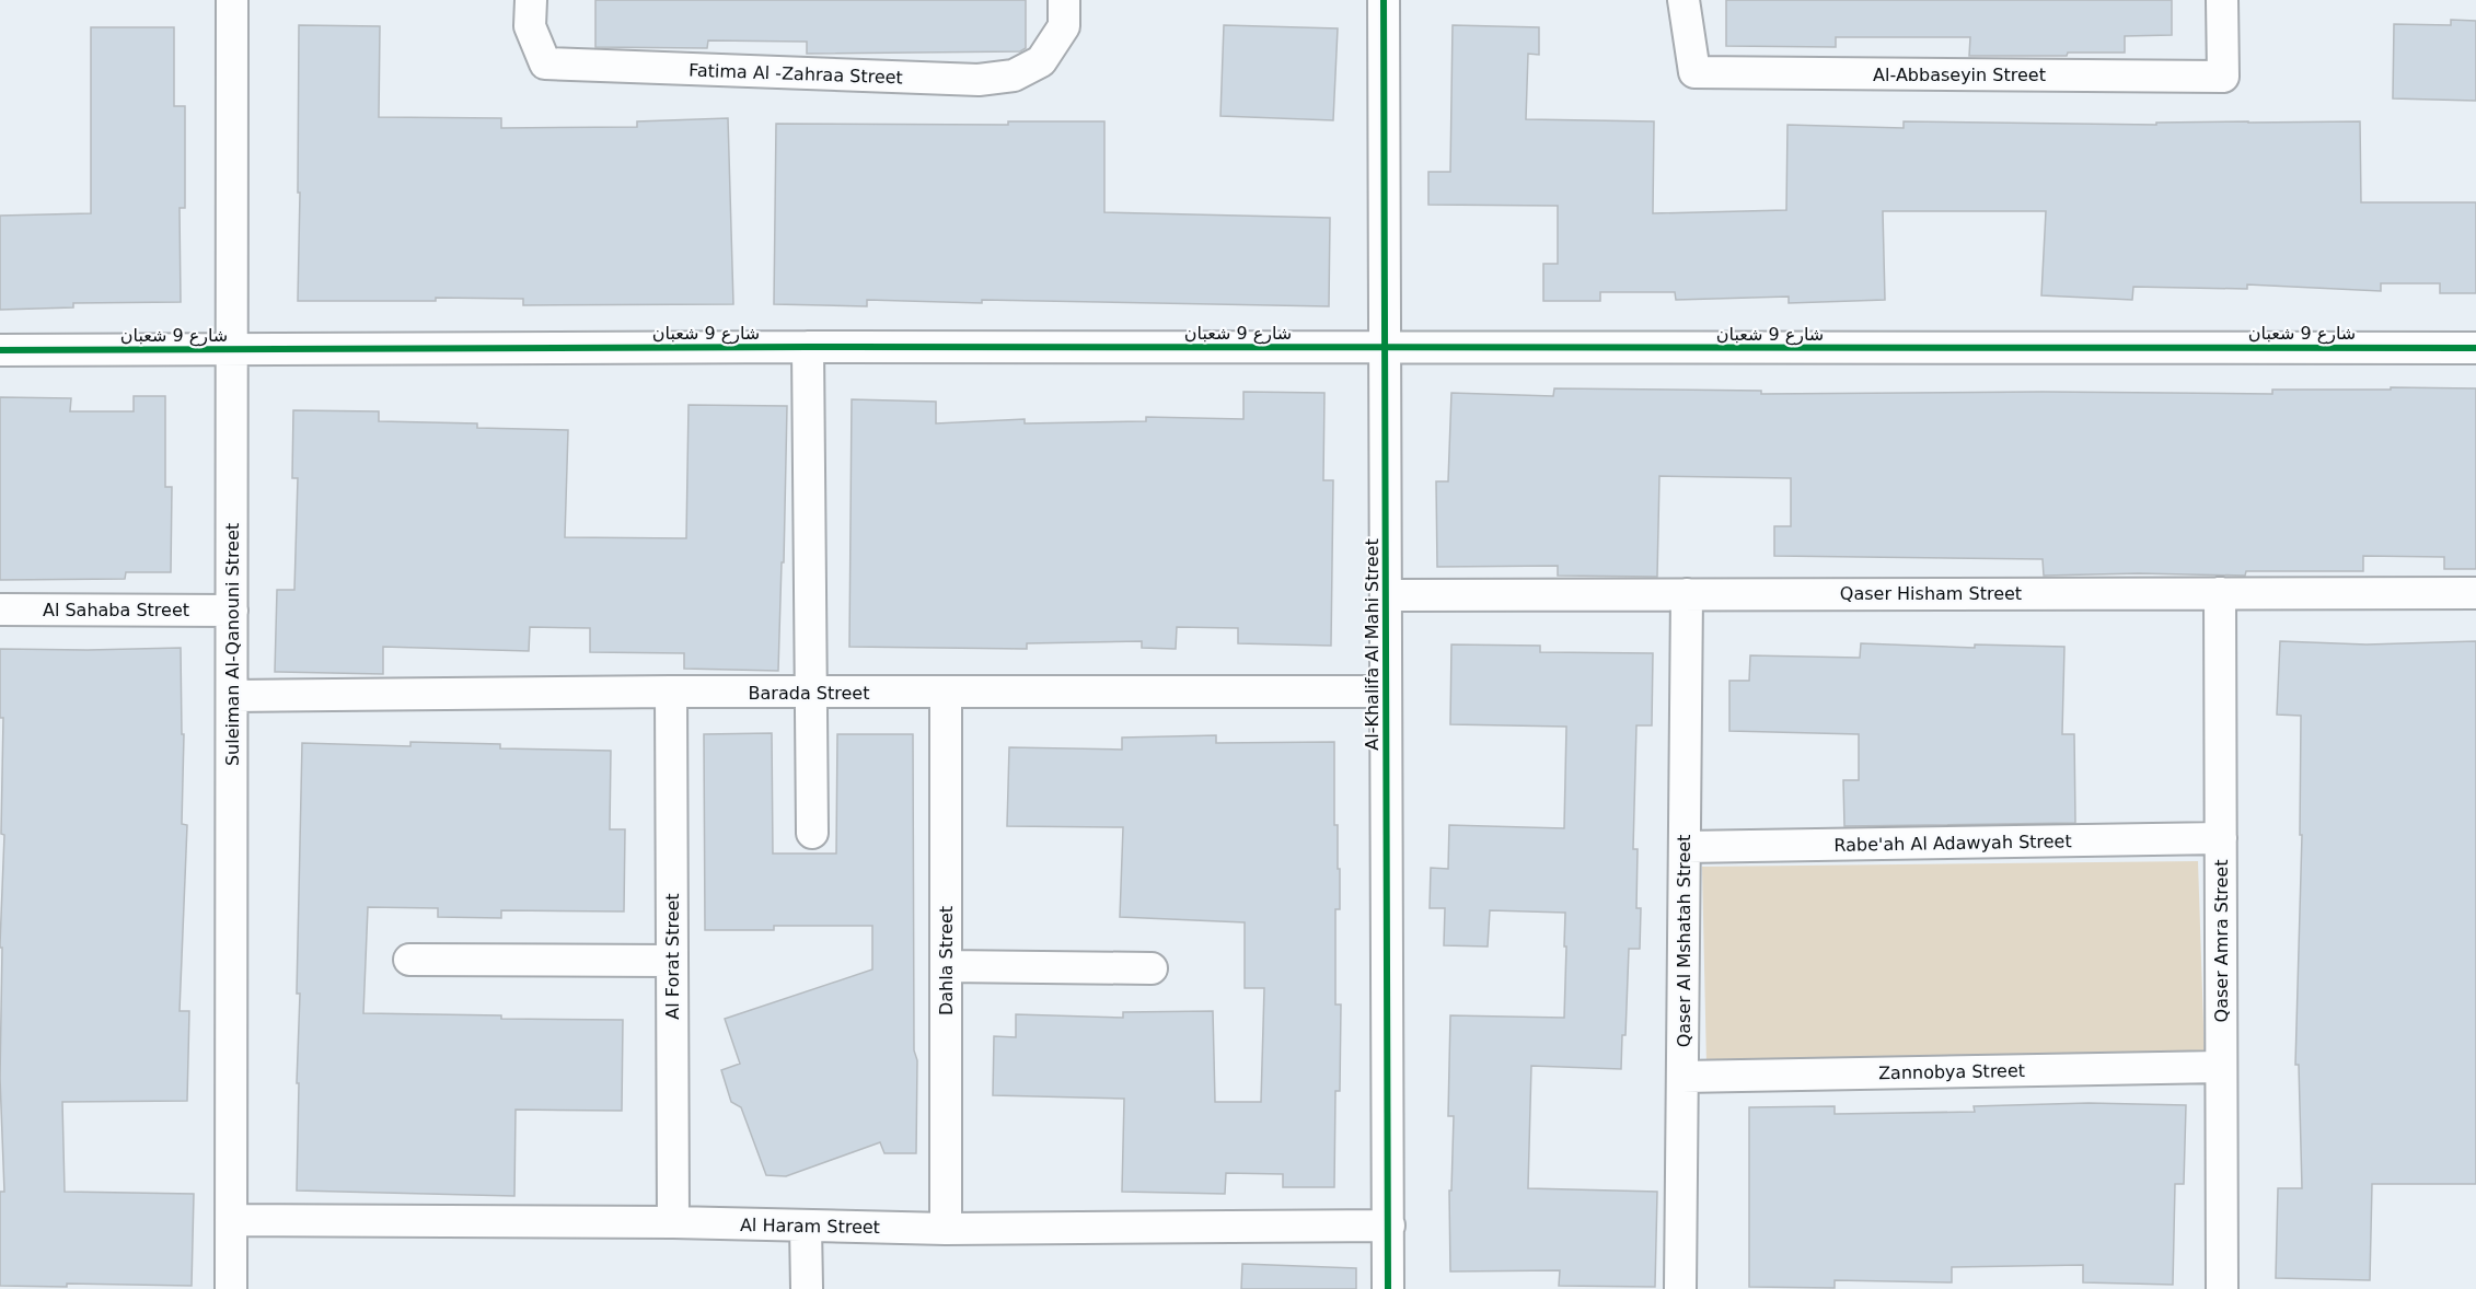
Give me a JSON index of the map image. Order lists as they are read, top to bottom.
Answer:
{
  "streets": {
    "street": [
      "Fatima Al -Zahraa Street",
      "Al-Abbaseyin Street",
      "شارع 9 شعبان",
      "Qaser Hisham Street",
      "Al Sahaba Street",
      "Suleiman Al-Qanouni Street",
      "Al-Khalifa Al Mahi Street",
      "Barada Street",
      "Rabe'ah Al Adawyah Street",
      "Qaser Al Mshatah Street",
      "Qaser Amra Street",
      "Al Forat Street",
      "Dahla Street",
      "Zannobya Street",
      "Al Haram Street"
    ]
  },
  "crossings": [
    ["شارع 9 شعبان", "Suleiman Al-Qanouni Street"],
    ["شارع 9 شعبان", "Al-Khalifa Al Mahi Street"],
    ["Qaser Hisham Street", "Al-Khalifa Al Mahi Street"],
    ["Qaser Hisham Street", "Qaser Al Mshatah Street"],
    ["Qaser Hisham Street", "Qaser Amra Street"],
    ["Al Sahaba Street", "Suleiman Al-Qanouni Street"],
    ["Suleiman Al-Qanouni Street", "Barada Street"],
    ["Suleiman Al-Qanouni Street", "Al Haram Street"],
    ["Al-Khalifa Al Mahi Street", "Barada Street"],
    ["Al-Khalifa Al Mahi Street", "Al Haram Street"],
    ["Barada Street", "Al Forat Street"],
    ["Barada Street", "Dahla Street"],
    ["Rabe'ah Al Adawyah Street", "Qaser Al Mshatah Street"],
    ["Rabe'ah Al Adawyah Street", "Qaser Amra Street"],
    ["Qaser Al Mshatah Street", "Zannobya Street"],
    ["Qaser Amra Street", "Zannobya Street"],
    ["Al Forat Street", "Al Haram Street"],
    ["Dahla Street", "Al Haram Street"]
  ]
}
